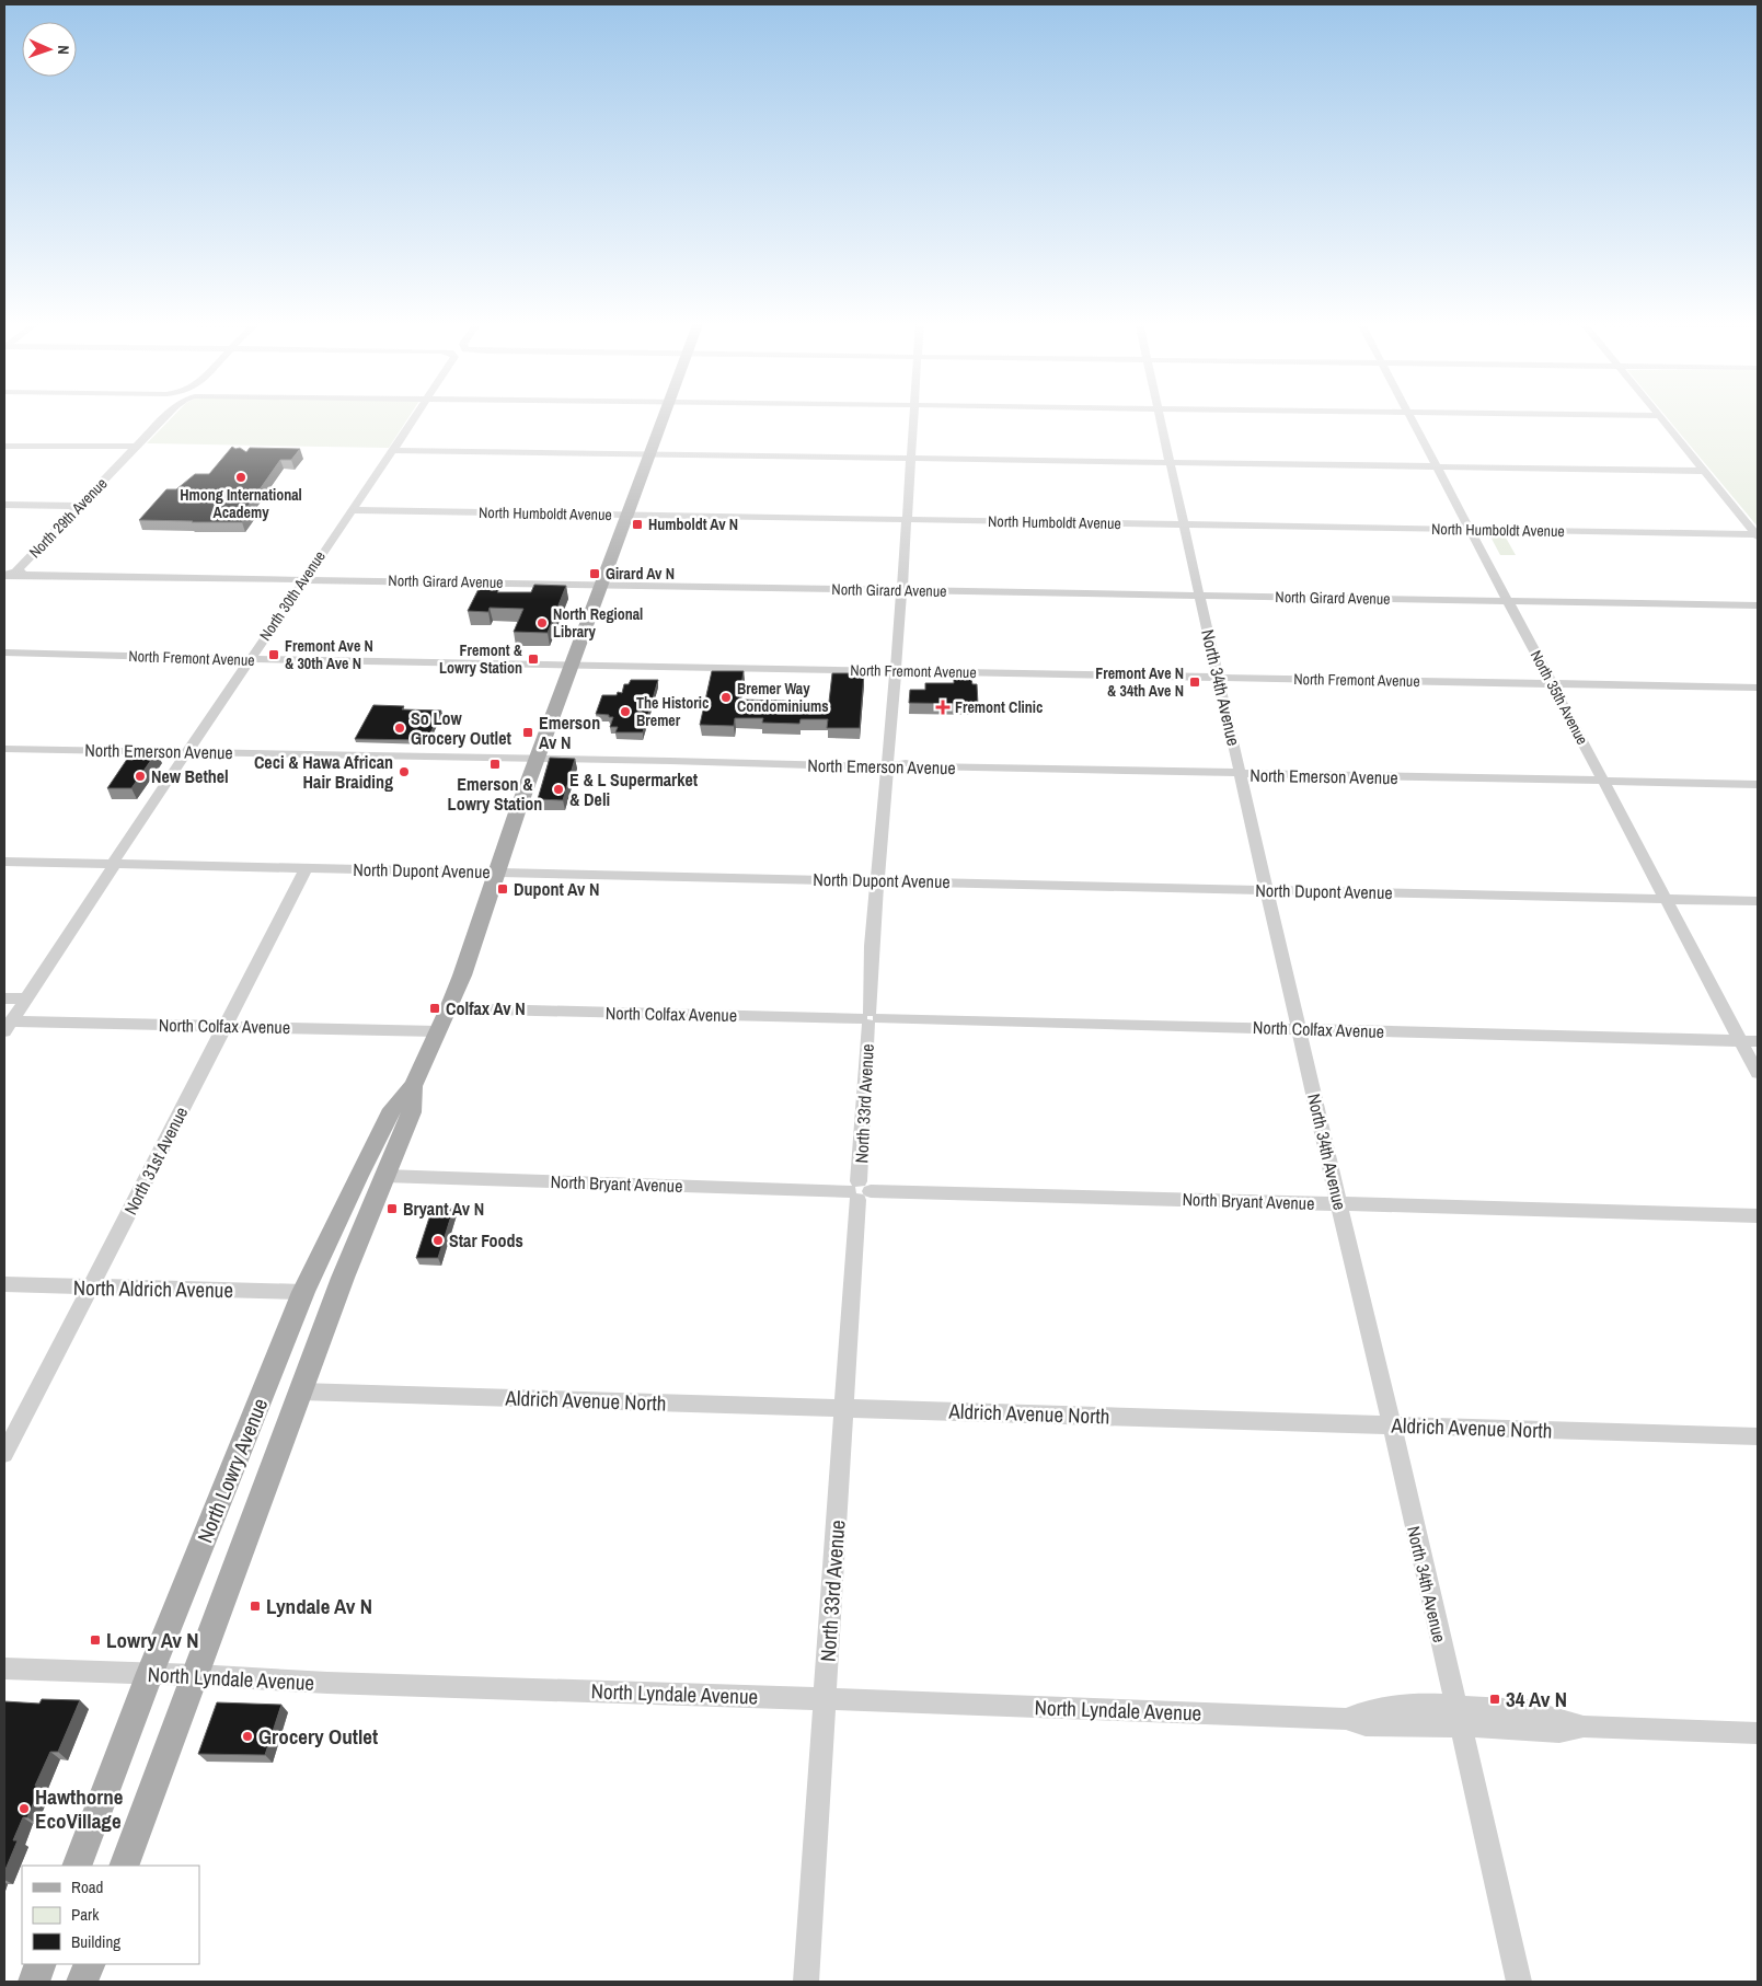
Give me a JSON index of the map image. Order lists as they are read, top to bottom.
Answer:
{
  "streets": {
    "main road": ["North Lowry Avenue"],
    "street": [
      "North Humboldt Avenue",
      "North 29th Avenue",
      "North Girard Avenue",
      "North 30th Avenue",
      "North Fremont Avenue",
      "North 34th Avenue",
      "North 35th Avenue",
      "North Emerson Avenue",
      "North Dupont Avenue",
      "North Colfax Avenue",
      "North 33rd Avenue",
      "North 31st Avenue",
      "North Bryant Avenue",
      "North Aldrich Avenue",
      "Aldrich Avenue North",
      "North Lyndale Avenue"
    ]
  },
  "crossings": [
    ["North Humboldt Avenue", "North 30th Avenue"],
    ["North Humboldt Avenue", "North 34th Avenue"],
    ["North Humboldt Avenue", "North 35th Avenue"],
    ["North Humboldt Avenue", "North 33rd Avenue"],
    ["North Humboldt Avenue", "North Lowry Avenue"],
    ["North 29th Avenue", "North Girard Avenue"],
    ["North Girard Avenue", "North 30th Avenue"],
    ["North Girard Avenue", "North 34th Avenue"],
    ["North Girard Avenue", "North 35th Avenue"],
    ["North Girard Avenue", "North 33rd Avenue"],
    ["North Girard Avenue", "North Lowry Avenue"],
    ["North 30th Avenue", "North Fremont Avenue"],
    ["North 30th Avenue", "North Emerson Avenue"],
    ["North 30th Avenue", "North Dupont Avenue"],
    ["North 30th Avenue", "North Colfax Avenue"],
    ["North Fremont Avenue", "North 34th Avenue"],
    ["North Fremont Avenue", "North 35th Avenue"],
    ["North Fremont Avenue", "North 33rd Avenue"],
    ["North Fremont Avenue", "North Lowry Avenue"],
    ["North 34th Avenue", "North Emerson Avenue"],
    ["North 34th Avenue", "North Dupont Avenue"],
    ["North 34th Avenue", "North Colfax Avenue"],
    ["North 34th Avenue", "North Bryant Avenue"],
    ["North 34th Avenue", "Aldrich Avenue North"],
    ["North 34th Avenue", "North Lyndale Avenue"],
    ["North 35th Avenue", "North Emerson Avenue"],
    ["North 35th Avenue", "North Dupont Avenue"],
    ["North 35th Avenue", "North Colfax Avenue"],
    ["North Emerson Avenue", "North 33rd Avenue"],
    ["North Emerson Avenue", "North Lowry Avenue"],
    ["North Dupont Avenue", "North 33rd Avenue"],
    ["North Dupont Avenue", "North 31st Avenue"],
    ["North Dupont Avenue", "North Lowry Avenue"],
    ["North Colfax Avenue", "North 33rd Avenue"],
    ["North Colfax Avenue", "North 31st Avenue"],
    ["North Colfax Avenue", "North Lowry Avenue"],
    ["North 33rd Avenue", "North Bryant Avenue"],
    ["North 33rd Avenue", "Aldrich Avenue North"],
    ["North 33rd Avenue", "North Lyndale Avenue"],
    ["North 31st Avenue", "North Aldrich Avenue"],
    ["North Bryant Avenue", "North Lowry Avenue"],
    ["North Aldrich Avenue", "North Lowry Avenue"],
    ["Aldrich Avenue North", "North Lowry Avenue"],
    ["North Lowry Avenue", "North Lyndale Avenue"]
  ],
  "places": {
    "other": [
      "Hmong International Academy",
      "North Regional Library",
      "Bremer Way Condominiums",
      "The Historic Bremer",
      "So Low Grocery Outlet",
      "Ceci & Hawa African Hair Braiding",
      "New Bethel",
      "E & L Supermarket & Deli",
      "Star Foods",
      "Grocery Outlet",
      "Hawthorne EcoVillage"
    ],
    "transit": [
      "Humboldt Av N",
      "Girard Av N",
      "Fremont Ave N & 30th Ave N",
      "Fremont & Lowry Station",
      "Fremont Ave N & 34th Ave N",
      "Emerson Av N",
      "Emerson & Lowry Station",
      "Dupont Av N",
      "Colfax Av N",
      "Bryant Av N",
      "Lyndale Av N",
      "Lowry Av N",
      "34 Av N"
    ],
    "health": ["Fremont Clinic"]
  },
  "legend": ["Road", "Park", "Building"],
  "north": "right"
}
